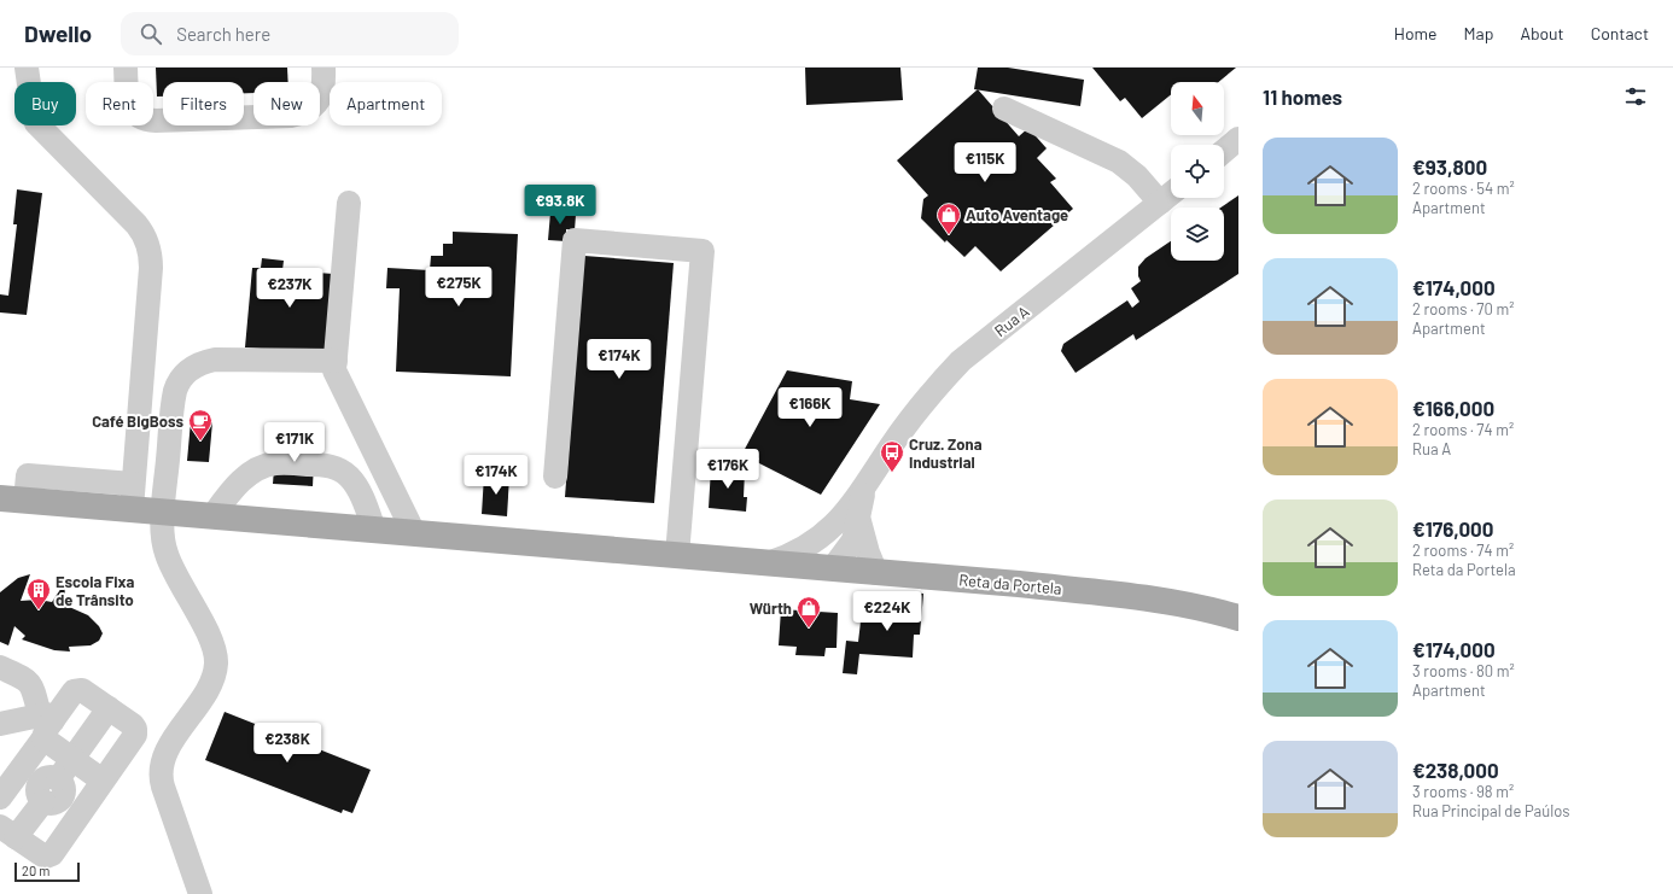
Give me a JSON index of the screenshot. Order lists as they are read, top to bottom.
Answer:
{
  "streets": {
    "main road": ["Reta da Portela"],
    "street": ["Rua A"]
  },
  "places": {
    "shop": ["Auto Aventage", "Würth"],
    "cafe": ["Café BigBoss"],
    "bus stop": ["Cruz. Zona Industrial"],
    "building": ["Escola Fixa de Trânsito"]
  },
  "scale_bar": "20 m",
  "north": "top",
  "page": {
    "header": "Dwello",
    "search": "Search here",
    "nav": [
      "Home",
      "Map",
      "About",
      "Contact"
    ],
    "heading": "11 homes",
    "chip": [
      "Buy",
      "Rent",
      "Filters",
      "New",
      "Apartment"
    ],
    "list": [
      {
        "name": "€93,800",
        "note": "2 rooms · 54 m² · Apartment"
      },
      {
        "name": "€174,000",
        "note": "2 rooms · 70 m² · Apartment"
      },
      {
        "name": "€166,000",
        "note": "2 rooms · 74 m² · Rua A"
      },
      {
        "name": "€176,000",
        "note": "2 rooms · 74 m² · Reta da Portela"
      },
      {
        "name": "€174,000",
        "note": "3 rooms · 80 m² · Apartment"
      },
      {
        "name": "€238,000",
        "note": "3 rooms · 98 m² · Rua Principal de Paúlos"
      }
    ],
    "price": [
      "€115K",
      "€93.8K",
      "€275K",
      "€237K",
      "€174K",
      "€166K",
      "€171K",
      "€176K",
      "€174K",
      "€224K",
      "€238K"
    ],
    "scale": "20 m"
  }
}
